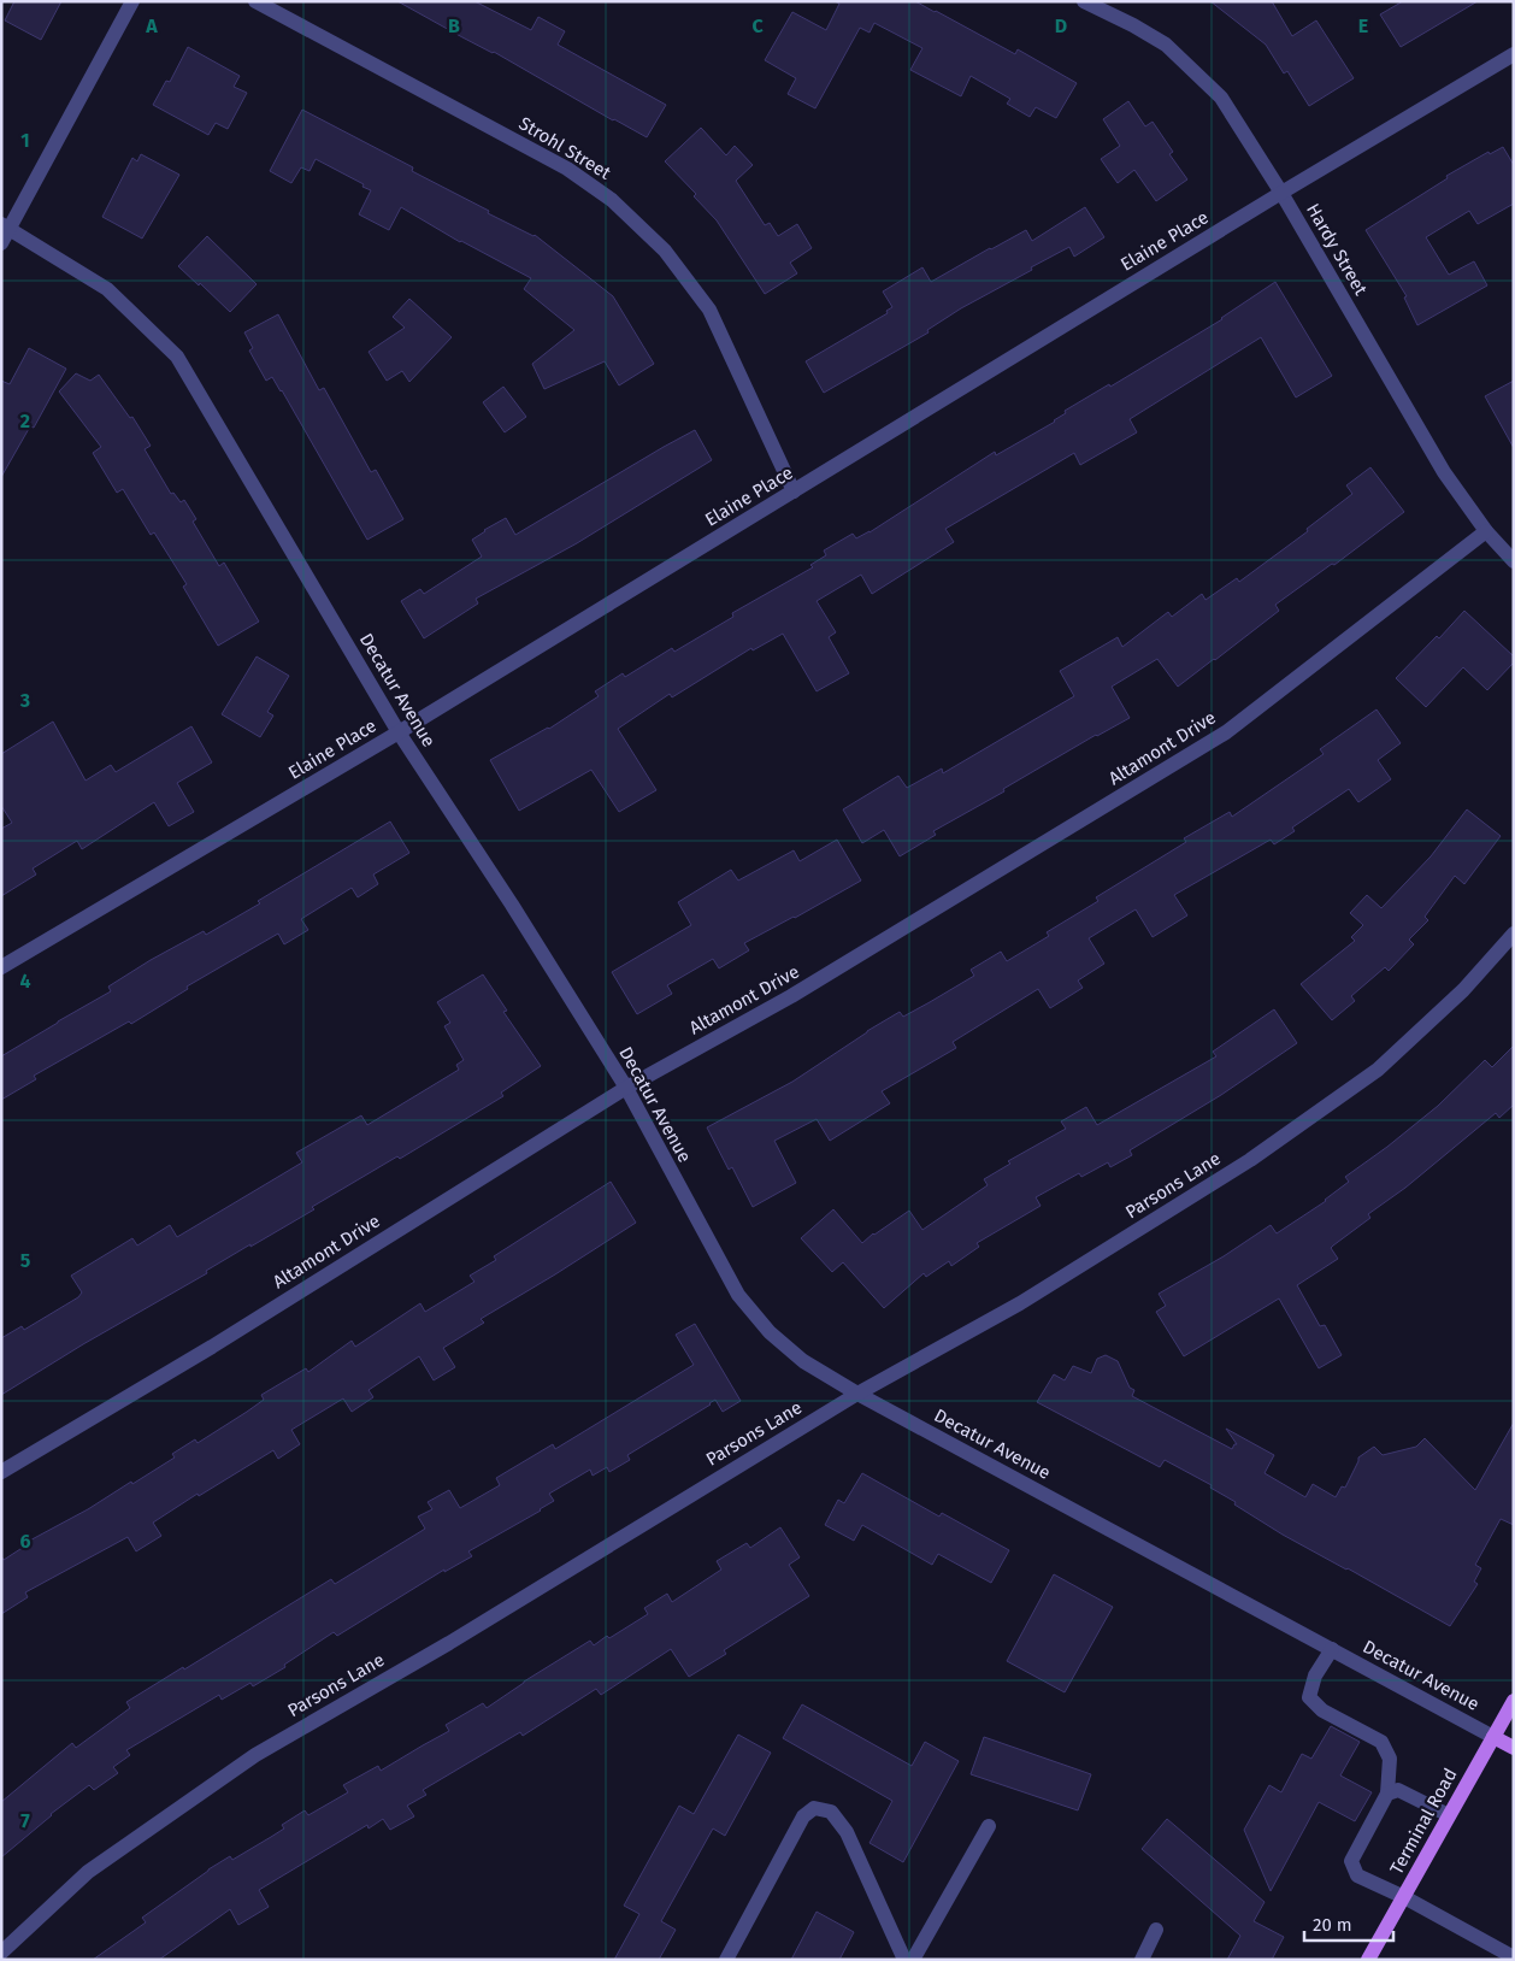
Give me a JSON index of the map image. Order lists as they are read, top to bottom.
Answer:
{
  "streets": {
    "main road": ["Decatur Avenue", "Terminal Road"],
    "street": [
      "Strohl Street",
      "Elaine Place",
      "Hardy Street",
      "Altamont Drive",
      "Parsons Lane"
    ]
  },
  "crossings": [
    ["Strohl Street", "Elaine Place"],
    ["Elaine Place", "Hardy Street"],
    ["Elaine Place", "Decatur Avenue"],
    ["Hardy Street", "Altamont Drive"],
    ["Decatur Avenue", "Altamont Drive"],
    ["Decatur Avenue", "Parsons Lane"],
    ["Decatur Avenue", "Terminal Road"]
  ],
  "scale_bar": "20 m",
  "grid": {
    "columns": [
      "A",
      "B",
      "C",
      "D",
      "E"
    ],
    "rows": [
      "1",
      "2",
      "3",
      "4",
      "5",
      "6",
      "7"
    ]
  }
}
